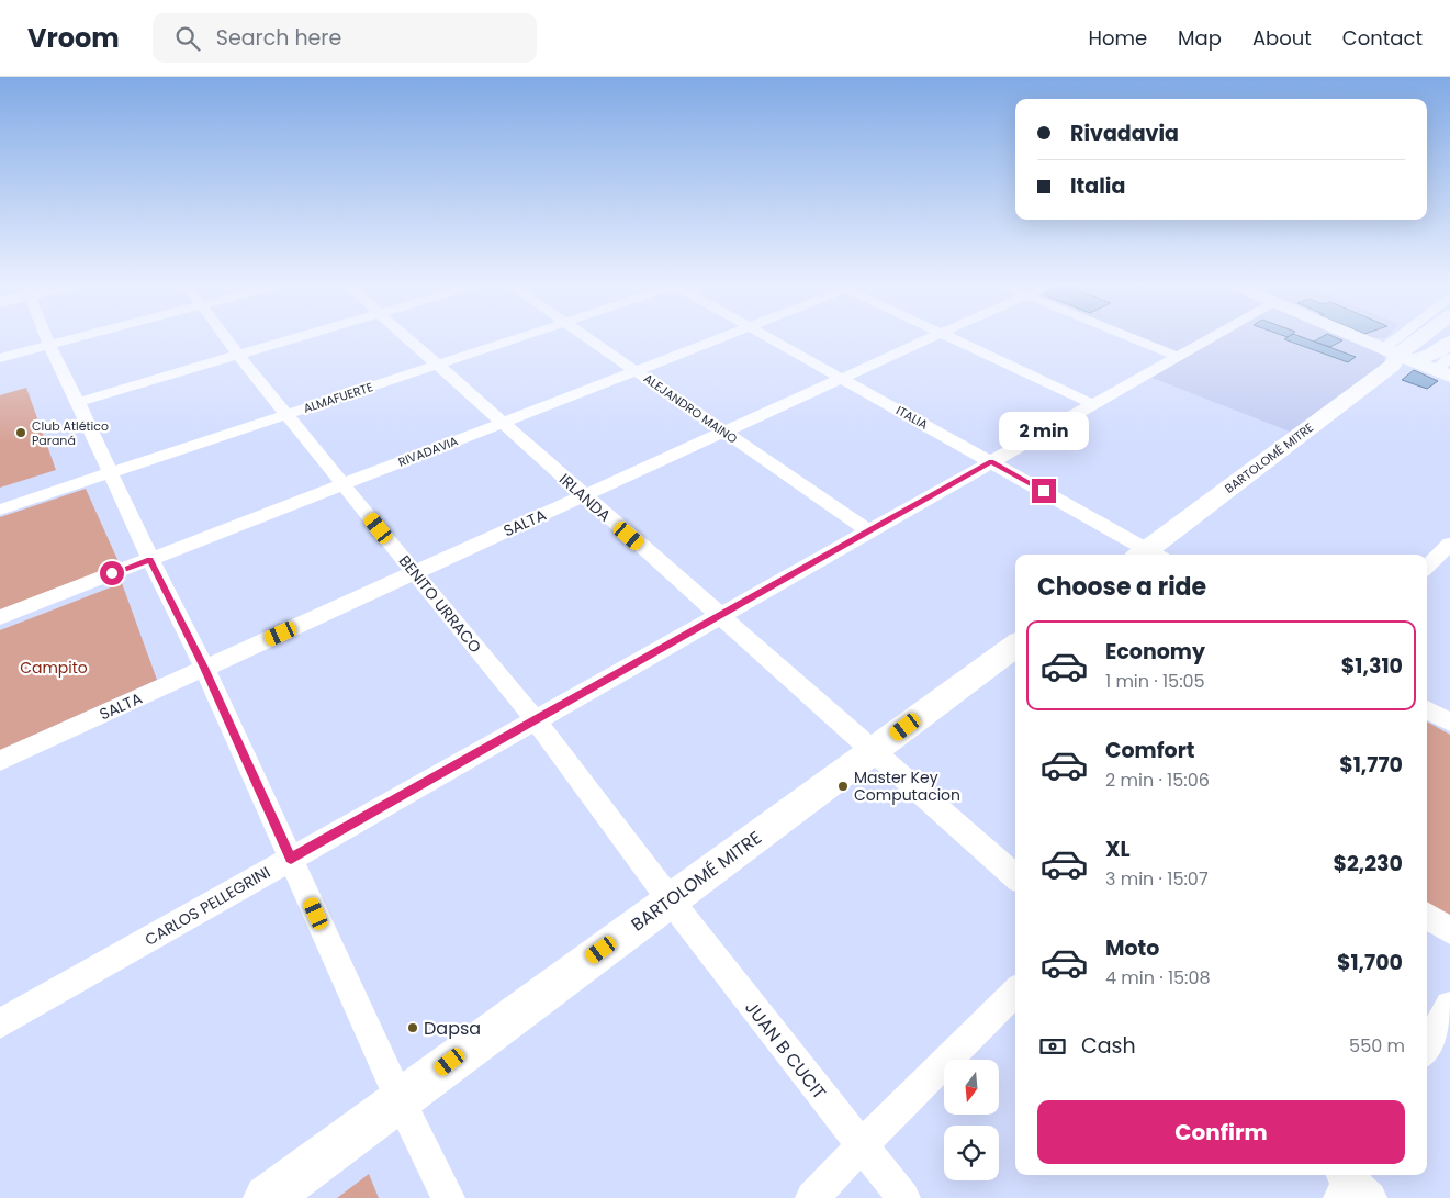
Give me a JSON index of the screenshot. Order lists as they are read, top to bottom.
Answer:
{
  "streets": {
    "main road": ["BARTOLOMÉ MITRE"],
    "street": [
      "ALMAFUERTE",
      "ALEJANDRO MAINO",
      "ITALIA",
      "RIVADAVIA",
      "IRLANDA",
      "SALTA",
      "BENITO URRACO",
      "CARLOS PELLEGRINI",
      "JUAN B CUCIT"
    ]
  },
  "crossings": [
    ["ALMAFUERTE", "IRLANDA"],
    ["ALMAFUERTE", "BENITO URRACO"],
    ["ALEJANDRO MAINO", "RIVADAVIA"],
    ["ALEJANDRO MAINO", "SALTA"],
    ["ALEJANDRO MAINO", "CARLOS PELLEGRINI"],
    ["ITALIA", "SALTA"],
    ["ITALIA", "CARLOS PELLEGRINI"],
    ["RIVADAVIA", "IRLANDA"],
    ["RIVADAVIA", "BENITO URRACO"],
    ["BARTOLOMÉ MITRE", "IRLANDA"],
    ["BARTOLOMÉ MITRE", "BENITO URRACO"],
    ["BARTOLOMÉ MITRE", "JUAN B CUCIT"],
    ["IRLANDA", "SALTA"],
    ["IRLANDA", "CARLOS PELLEGRINI"],
    ["SALTA", "BENITO URRACO"],
    ["BENITO URRACO", "CARLOS PELLEGRINI"],
    ["BENITO URRACO", "JUAN B CUCIT"]
  ],
  "parks": ["Campito"],
  "places": ["Club Atlético Paraná", "Master Key Computacion", "Dapsa"],
  "north": "bottom",
  "page": {
    "header": "Vroom",
    "search": "Search here",
    "nav": [
      "Home",
      "Map",
      "About",
      "Contact"
    ],
    "banner": ["Rivadavia", "Italia"],
    "bubble": "2 min",
    "heading": "Choose a ride",
    "list": [
      {
        "name": "Economy",
        "note": "1 min · 15:05",
        "value": "$1,310"
      },
      {
        "name": "Comfort",
        "note": "2 min · 15:06",
        "value": "$1,770"
      },
      {
        "name": "XL",
        "note": "3 min · 15:07",
        "value": "$2,230"
      },
      {
        "name": "Moto",
        "note": "4 min · 15:08",
        "value": "$1,700"
      }
    ],
    "pay": ["Cash", "550 m"],
    "buttons": "Confirm"
  }
}
